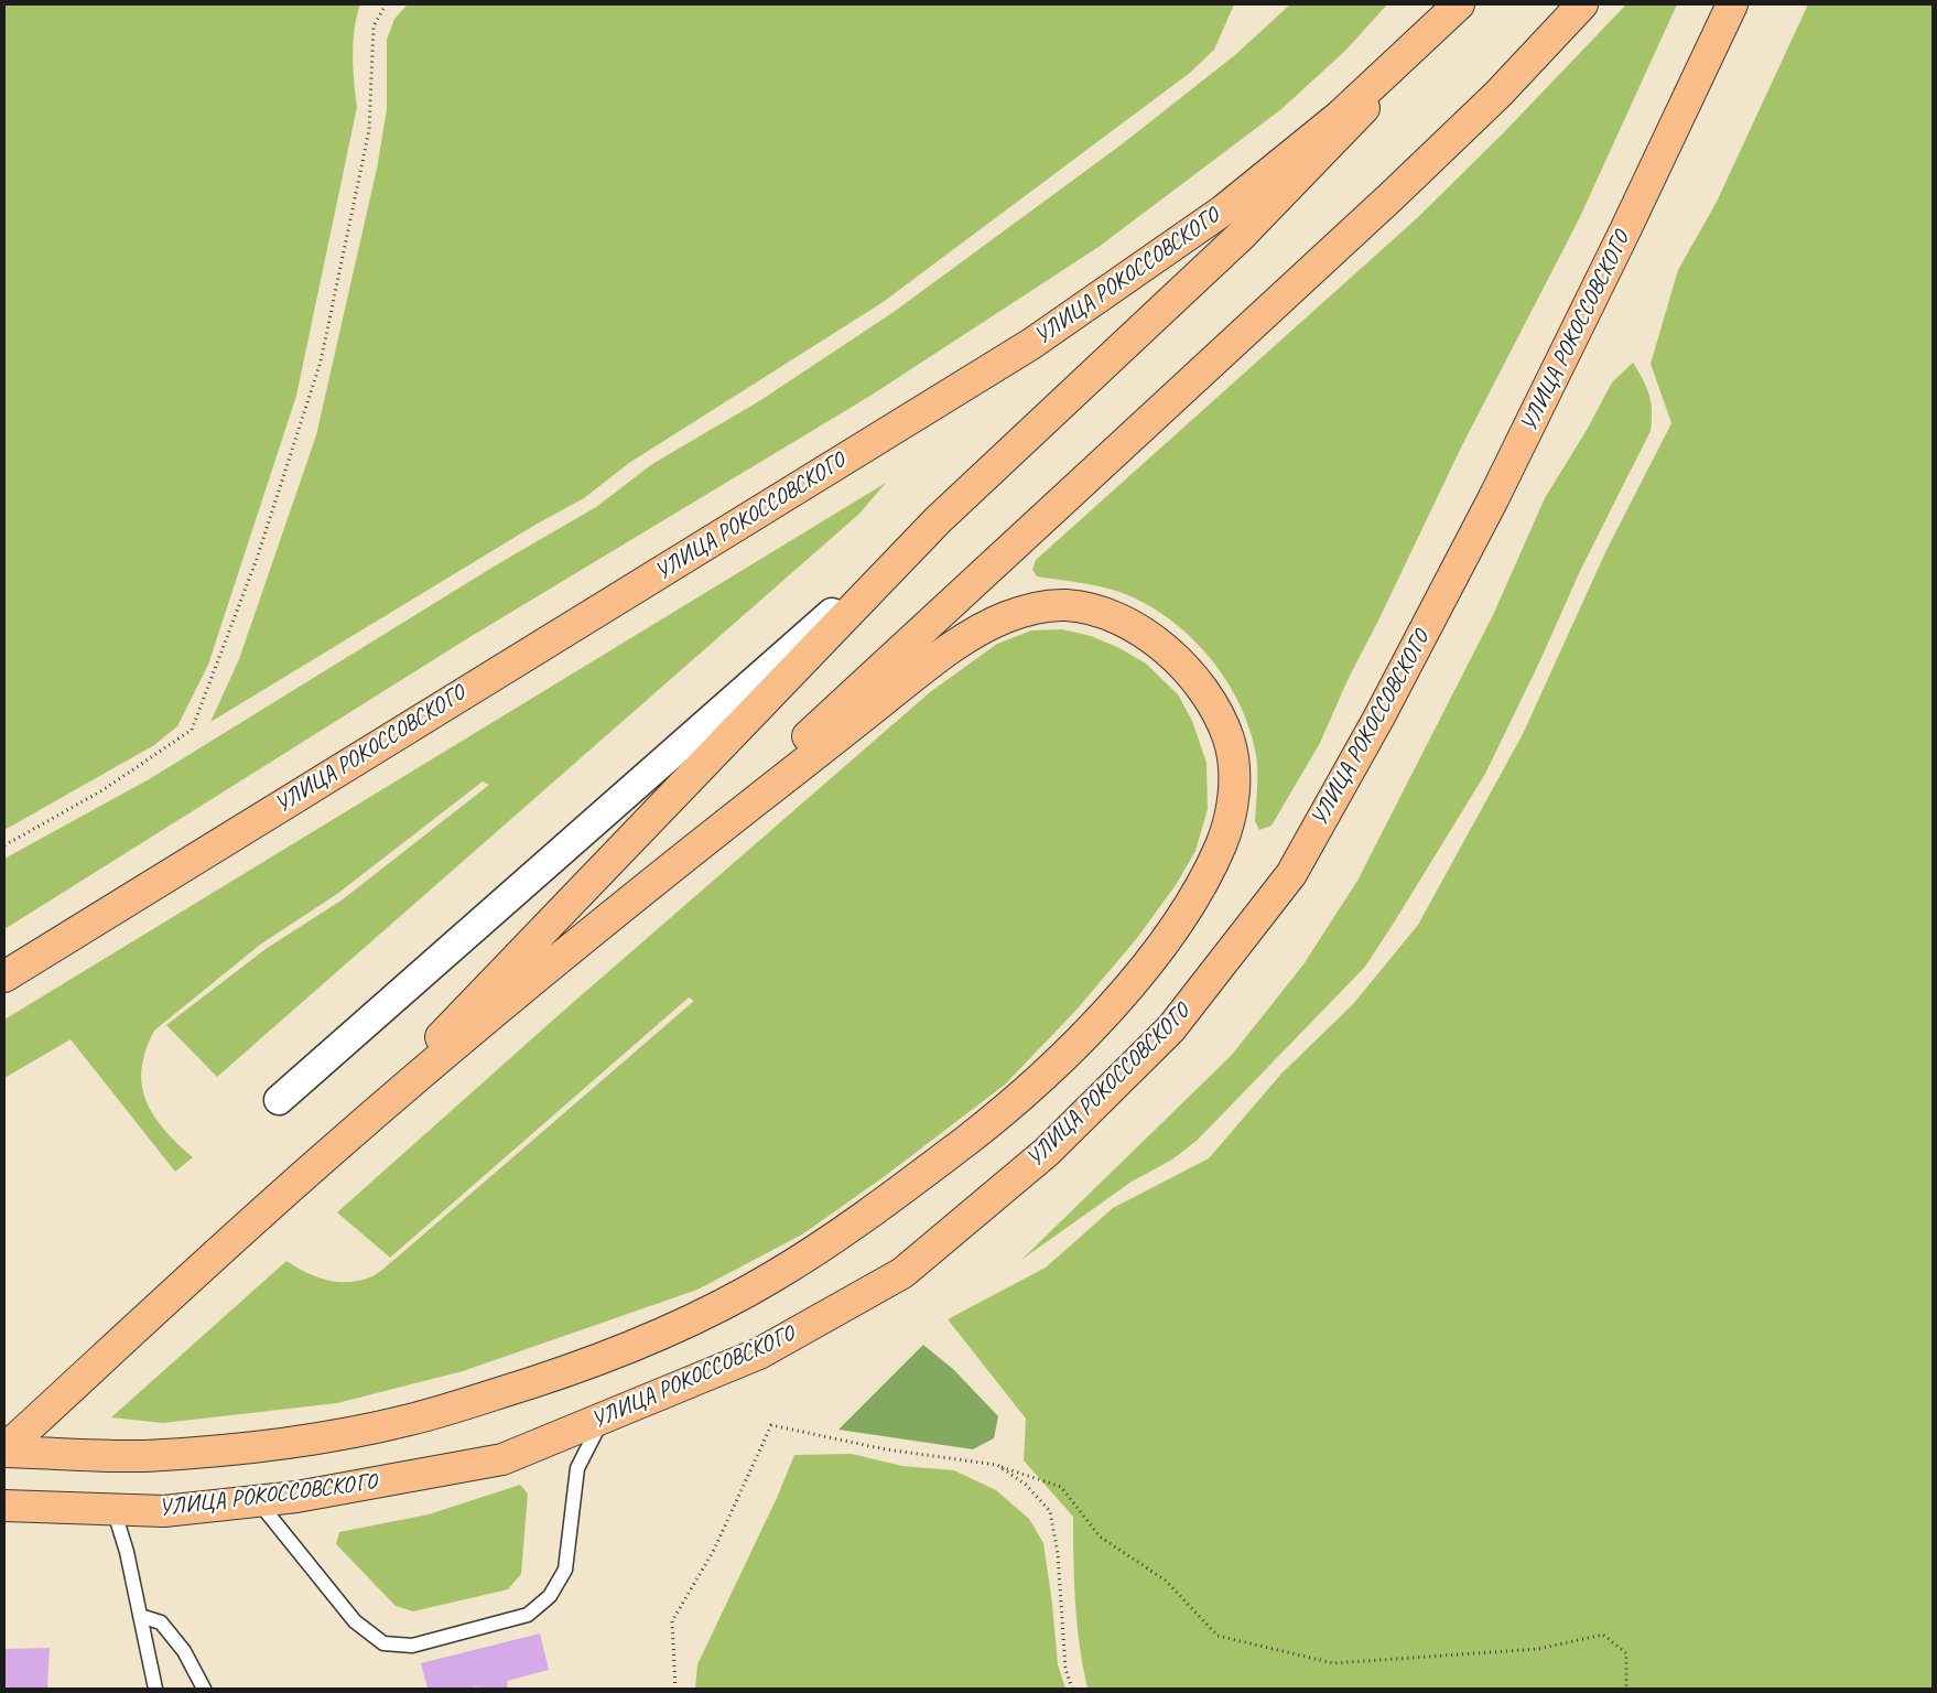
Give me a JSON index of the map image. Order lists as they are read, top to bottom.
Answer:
{
  "streets": {
    "main road": ["УЛИЦА РОКОССОВСКОГО"]
  }
}
